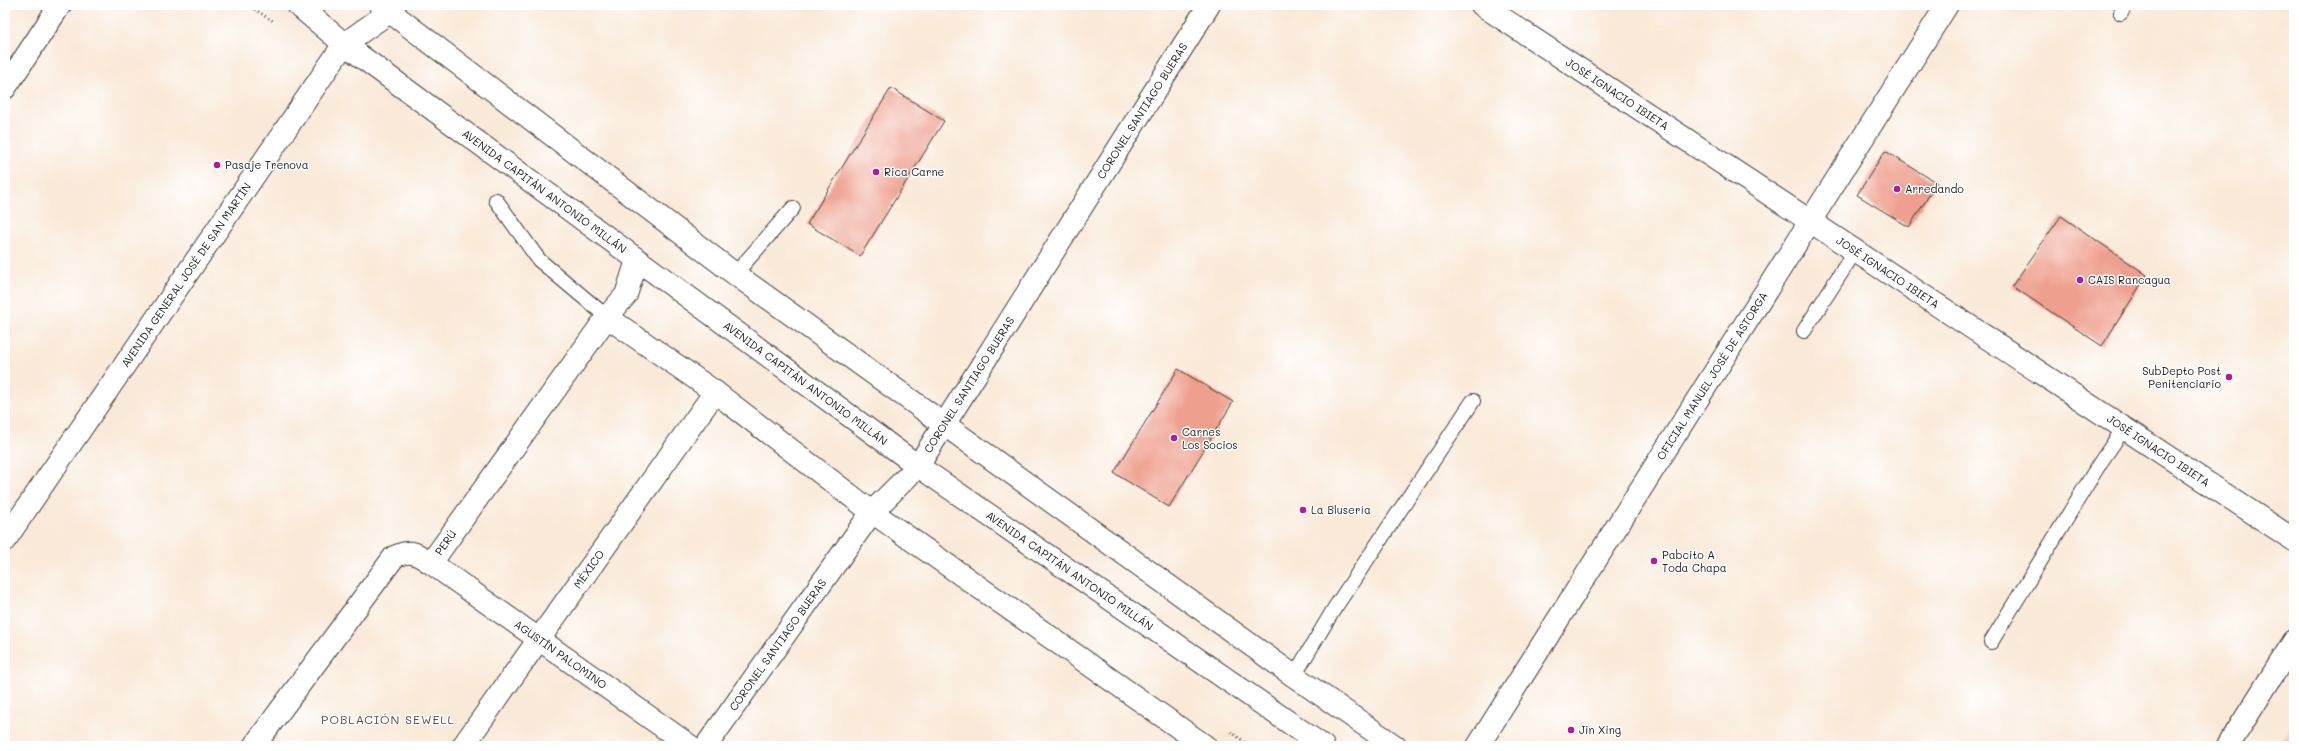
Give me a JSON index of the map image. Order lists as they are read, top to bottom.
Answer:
{
  "streets": {
    "street": [
      "JOSÉ IGNACIO IBIETA",
      "CORONEL SANTIAGO BUERAS",
      "AVENIDA CAPITÁN ANTONIO MILLÁN",
      "AVENIDA GENERAL JOSÉ DE SAN MARTÍN",
      "OFICIAL MANUEL JOSÉ DE ASTORGA",
      "PERÚ",
      "MÉXICO",
      "AGUSTÍN PALOMINO"
    ]
  },
  "crossings": [
    ["JOSÉ IGNACIO IBIETA", "OFICIAL MANUEL JOSÉ DE ASTORGA"],
    ["CORONEL SANTIAGO BUERAS", "AVENIDA CAPITÁN ANTONIO MILLÁN"],
    ["AVENIDA CAPITÁN ANTONIO MILLÁN", "AVENIDA GENERAL JOSÉ DE SAN MARTÍN"],
    ["AVENIDA CAPITÁN ANTONIO MILLÁN", "PERÚ"],
    ["PERÚ", "AGUSTÍN PALOMINO"],
    ["MÉXICO", "AGUSTÍN PALOMINO"]
  ],
  "districts": ["POBLACIÓN SEWELL"],
  "places": [
    "Pasaje Trenova",
    "Rica Carne",
    "Arredando",
    "CAIS Rancagua",
    "SubDepto Post Penitenciario",
    "Carnes Los Socios",
    "La Blusería",
    "Pabcito A Toda Chapa",
    "Jin Xing"
  ]
}
